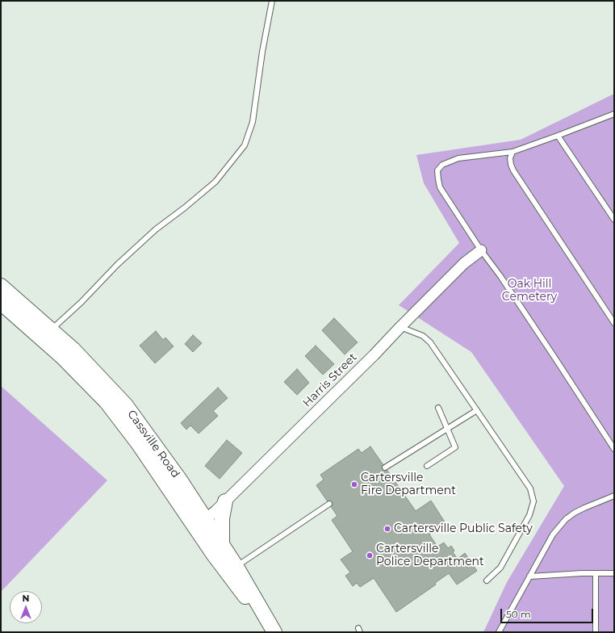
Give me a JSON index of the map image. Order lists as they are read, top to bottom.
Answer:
{
  "streets": {
    "main road": ["Cassville Road"],
    "street": ["Harris Street"]
  },
  "crossings": [
    ["Harris Street", "Cassville Road"]
  ],
  "parks": ["Oak Hill Cemetery"],
  "places": ["Cartersville Fire Department", "Cartersville Public Safety", "Cartersville Police Department"],
  "scale_bar": "50 m",
  "north": "top"
}
